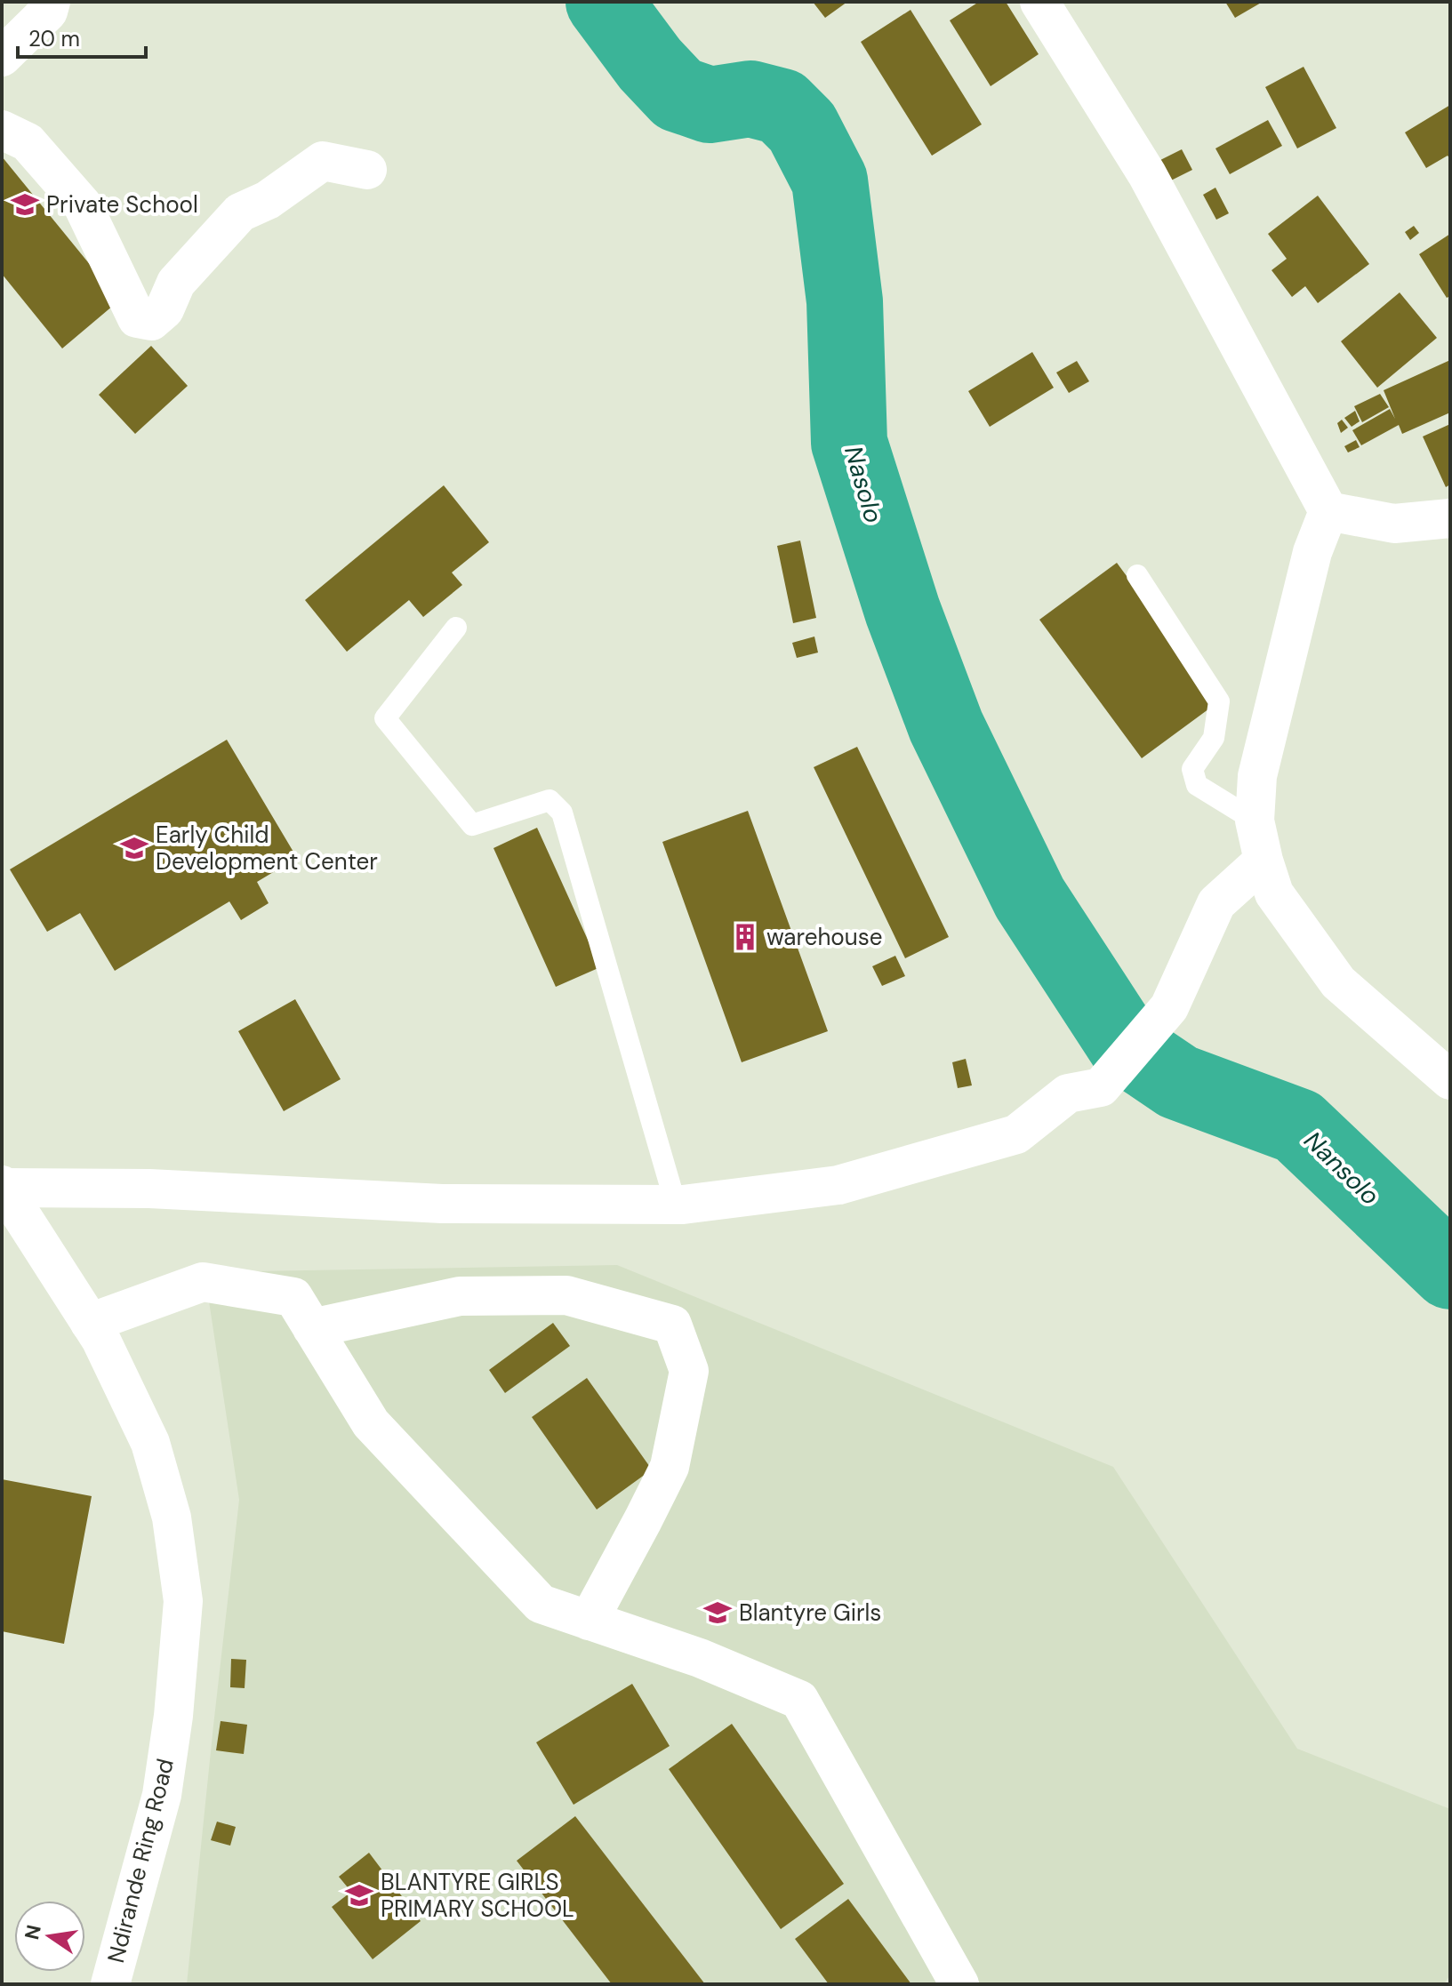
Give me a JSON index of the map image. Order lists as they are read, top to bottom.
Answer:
{
  "streets": {
    "street": ["Ndirande Ring Road"]
  },
  "water": ["Nasolo", "Nansolo"],
  "places": {
    "school or university": [
      "Private School",
      "Early Child Development Center",
      "Blantyre Girls",
      "BLANTYRE GIRLS PRIMARY SCHOOL"
    ],
    "building": ["warehouse"]
  },
  "scale_bar": "20 m",
  "north": "left"
}
